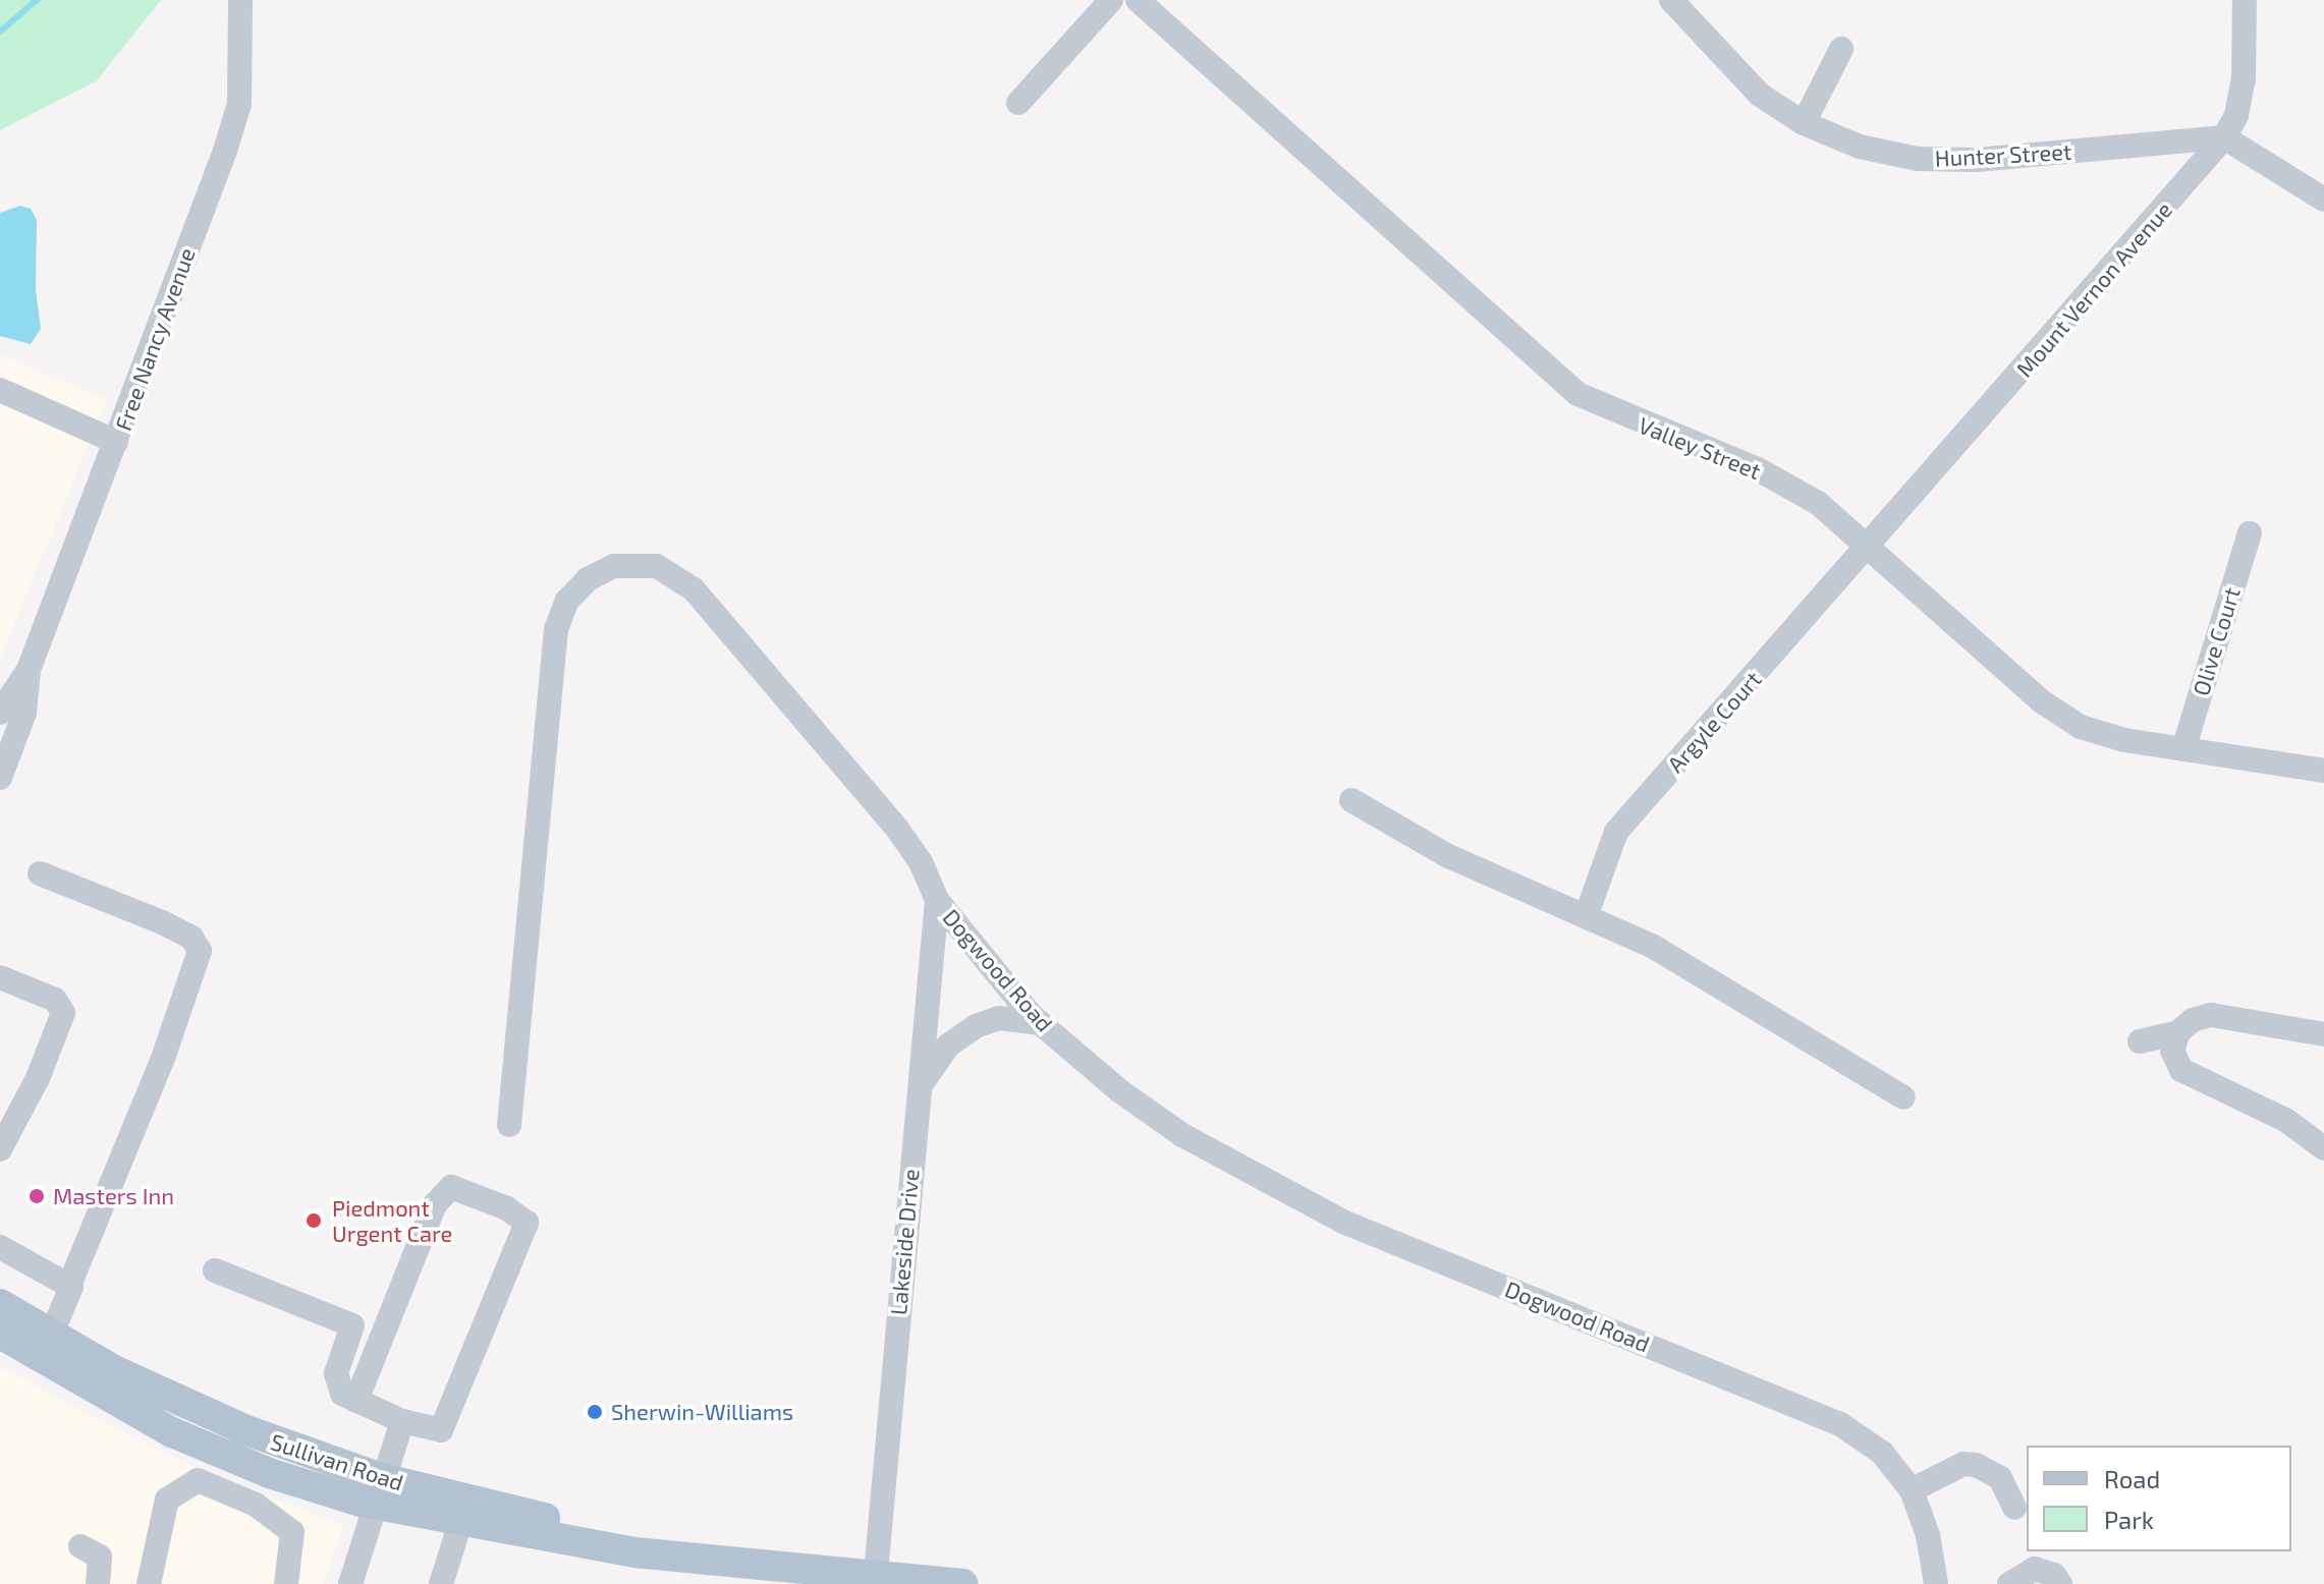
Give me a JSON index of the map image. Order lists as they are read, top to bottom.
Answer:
{
  "streets": {
    "main road": ["Sullivan Road"],
    "street": [
      "Hunter Street",
      "Mount Vernon Avenue",
      "Free Nancy Avenue",
      "Valley Street",
      "Olive Court",
      "Argyle Court",
      "Dogwood Road",
      "Lakeside Drive"
    ]
  },
  "crossings": [
    ["Hunter Street", "Mount Vernon Avenue"],
    ["Mount Vernon Avenue", "Valley Street"],
    ["Mount Vernon Avenue", "Argyle Court"],
    ["Valley Street", "Olive Court"],
    ["Valley Street", "Argyle Court"],
    ["Dogwood Road", "Lakeside Drive"],
    ["Lakeside Drive", "Sullivan Road"]
  ],
  "places": ["Masters Inn", "Piedmont Urgent Care", "Sherwin-Williams"],
  "legend": ["Road", "Park"]
}
